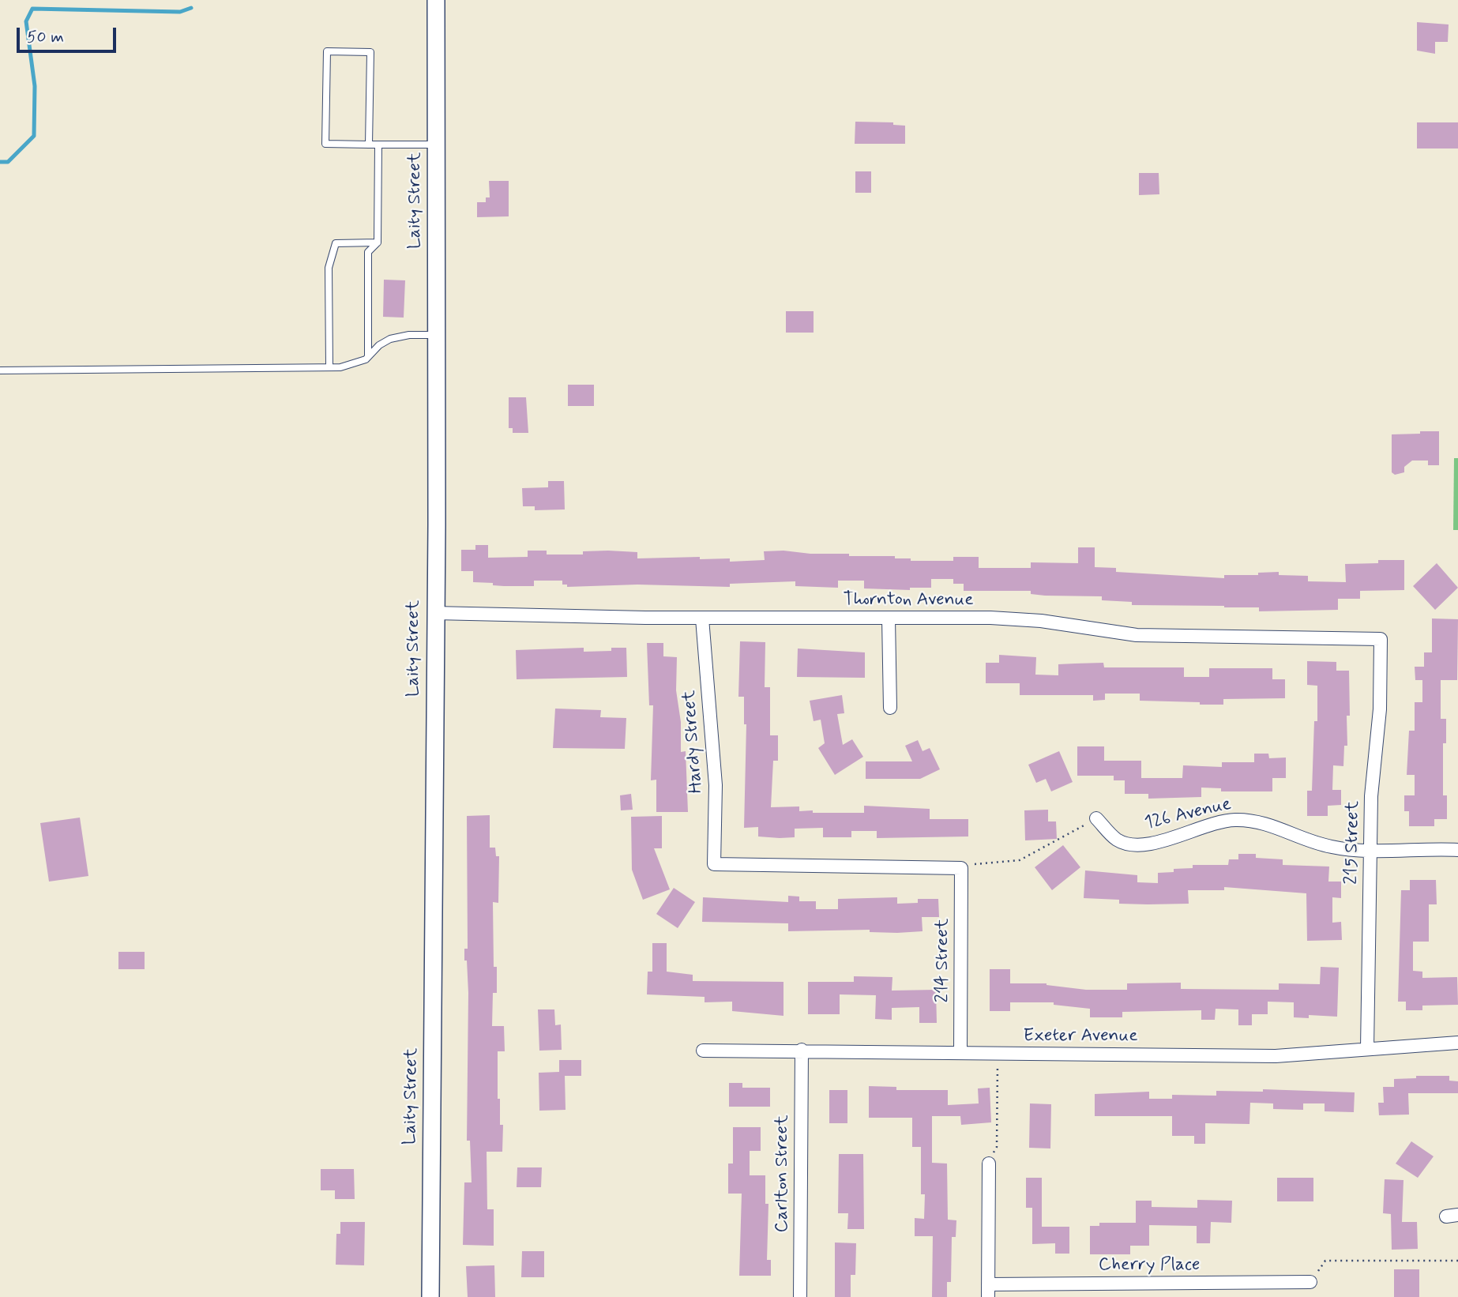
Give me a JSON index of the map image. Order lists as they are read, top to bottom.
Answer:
{
  "streets": {
    "street": [
      "Laity Street",
      "Thornton Avenue",
      "Hardy Street",
      "126 Avenue",
      "215 Street",
      "214 Street",
      "Exeter Avenue",
      "Carlton Street",
      "Cherry Place"
    ]
  },
  "crossings": [
    ["Laity Street", "Thornton Avenue"],
    ["Thornton Avenue", "Hardy Street"],
    ["Thornton Avenue", "215 Street"],
    ["Hardy Street", "214 Street"],
    ["126 Avenue", "215 Street"],
    ["215 Street", "Exeter Avenue"],
    ["214 Street", "Exeter Avenue"],
    ["Exeter Avenue", "Carlton Street"]
  ],
  "scale_bar": "50 m"
}
